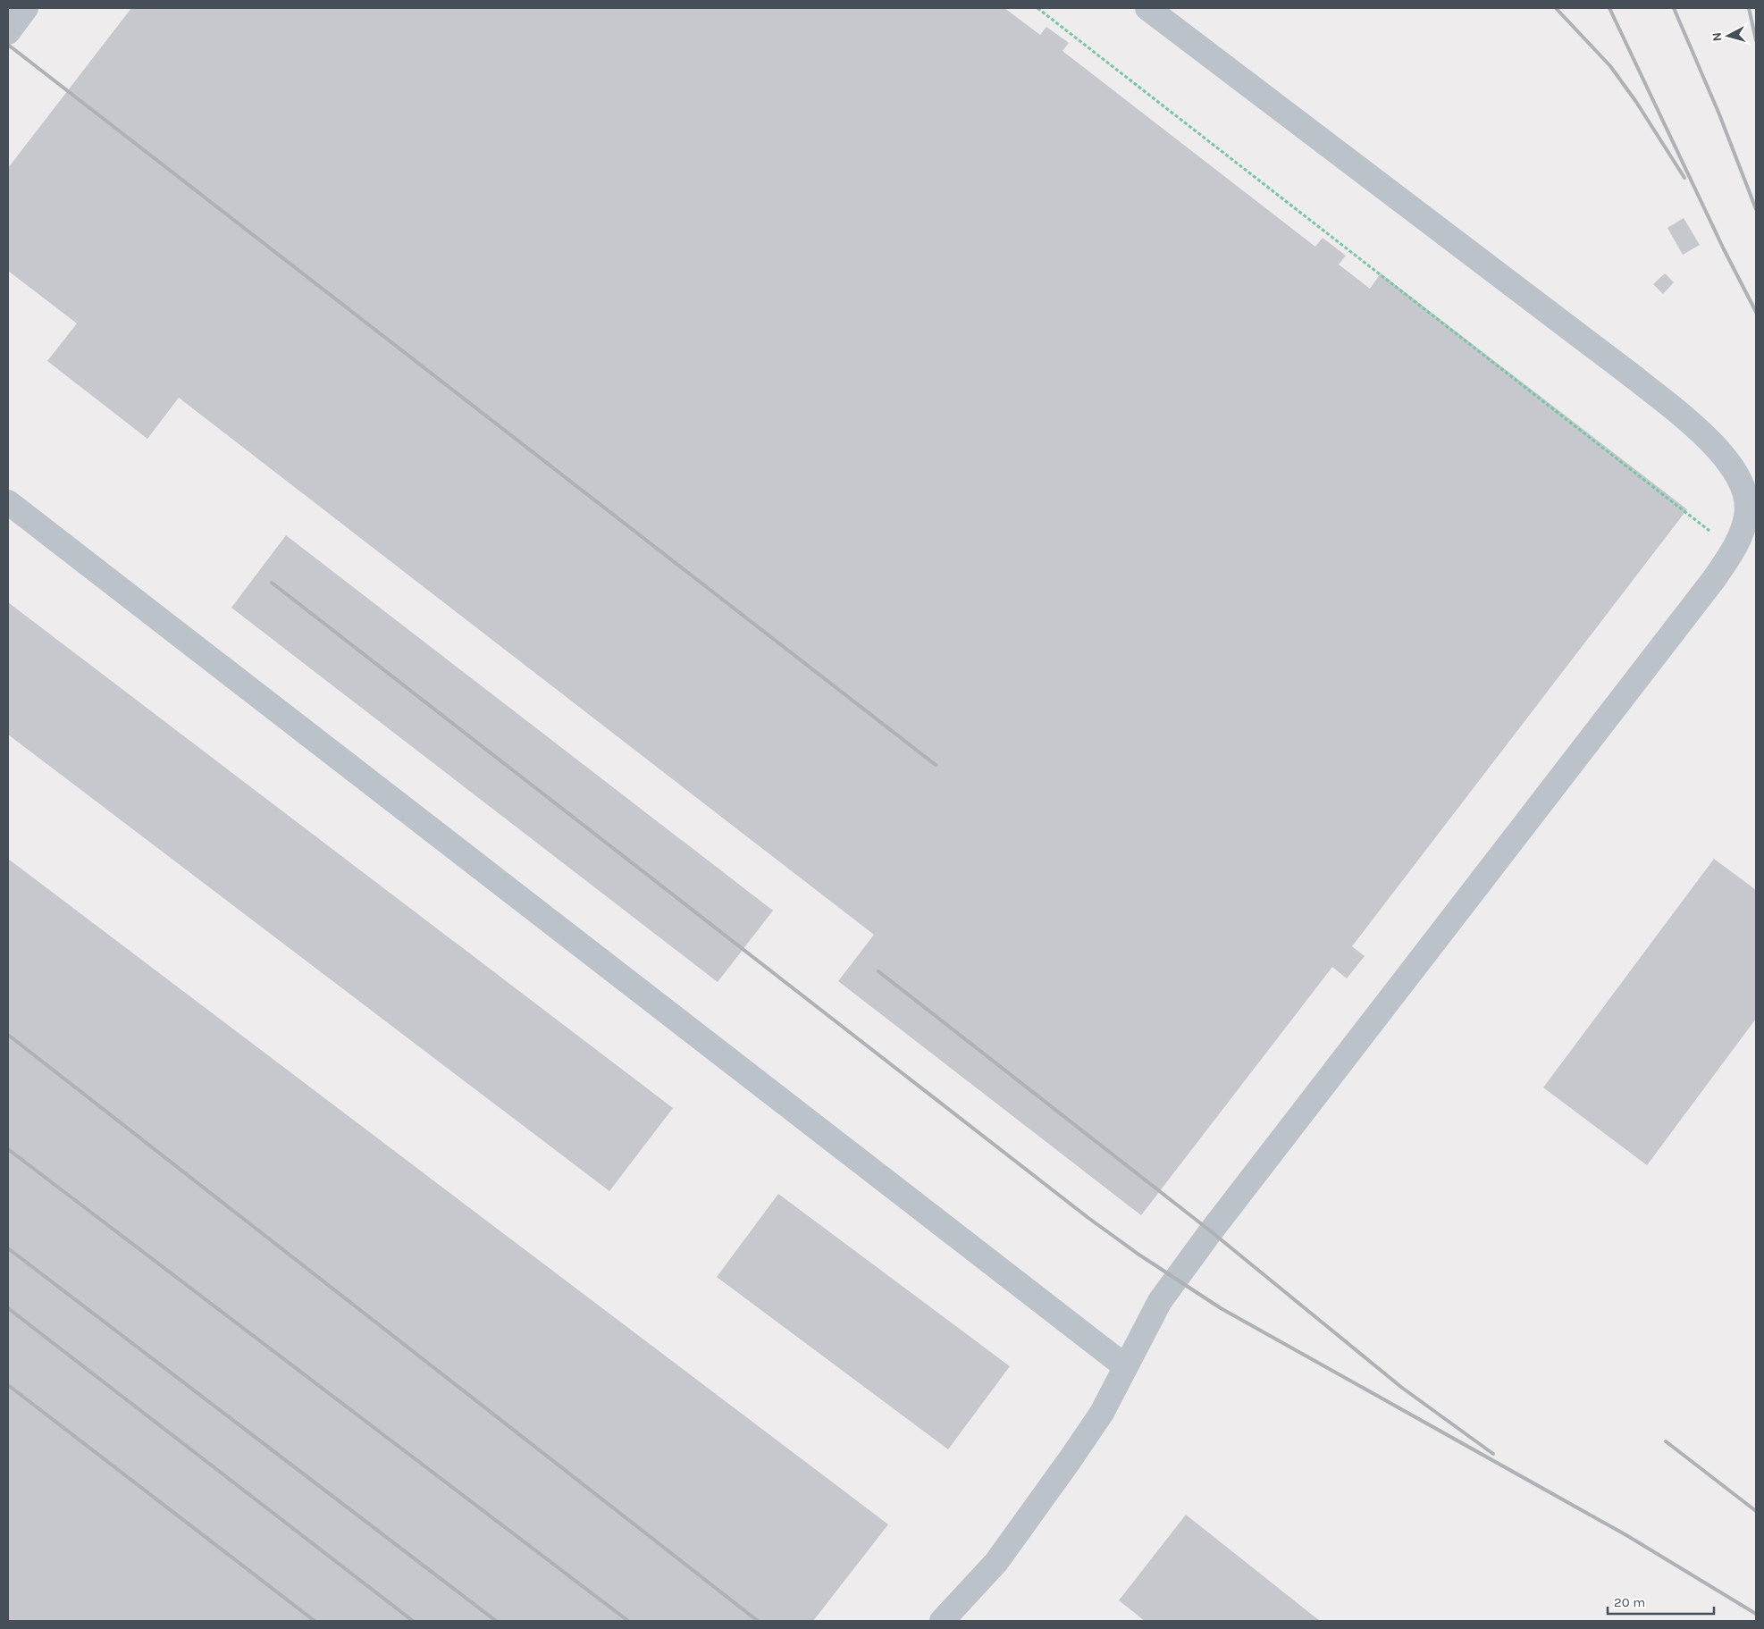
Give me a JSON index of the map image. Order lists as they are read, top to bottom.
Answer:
{
  "scale_bar": "20 m",
  "north": "left"
}
